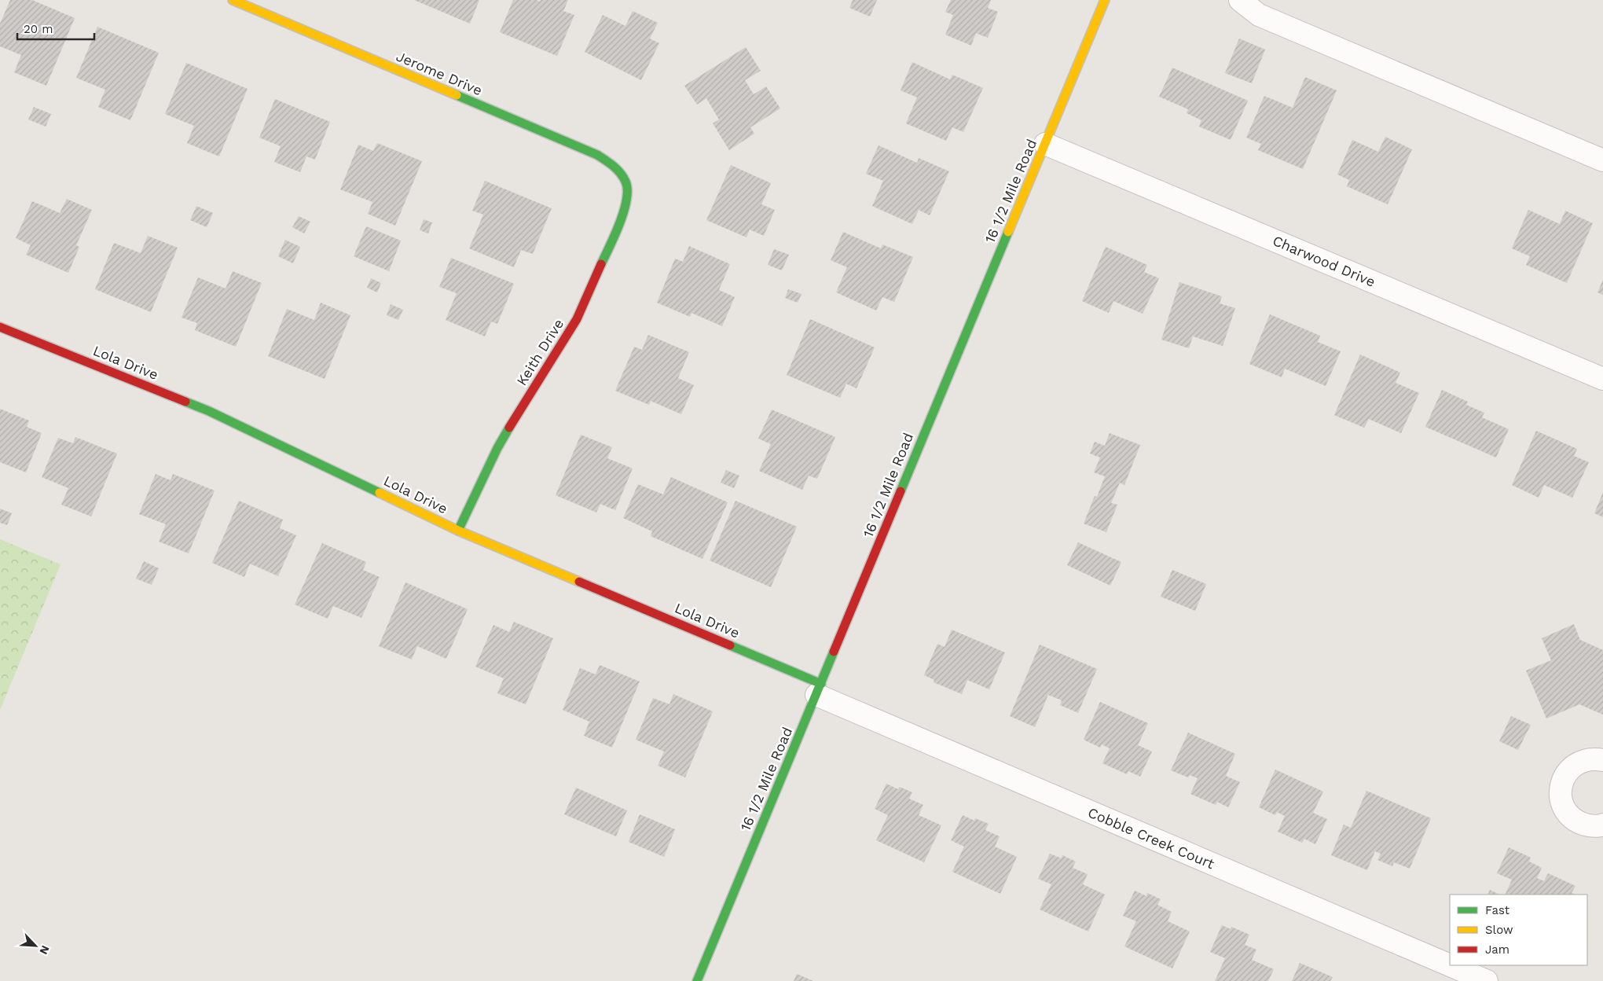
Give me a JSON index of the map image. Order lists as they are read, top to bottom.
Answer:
{
  "streets": {
    "street": [
      "Jerome Drive",
      "16 1/2 Mile Road",
      "Charwood Drive",
      "Keith Drive",
      "Lola Drive",
      "Cobble Creek Court"
    ]
  },
  "crossings": [
    ["Jerome Drive", "Keith Drive"],
    ["16 1/2 Mile Road", "Charwood Drive"],
    ["16 1/2 Mile Road", "Lola Drive"],
    ["16 1/2 Mile Road", "Cobble Creek Court"],
    ["Keith Drive", "Lola Drive"],
    ["Lola Drive", "Cobble Creek Court"]
  ],
  "legend": ["Fast", "Slow", "Jam"],
  "scale_bar": "20 m",
  "north": "bottom right"
}
